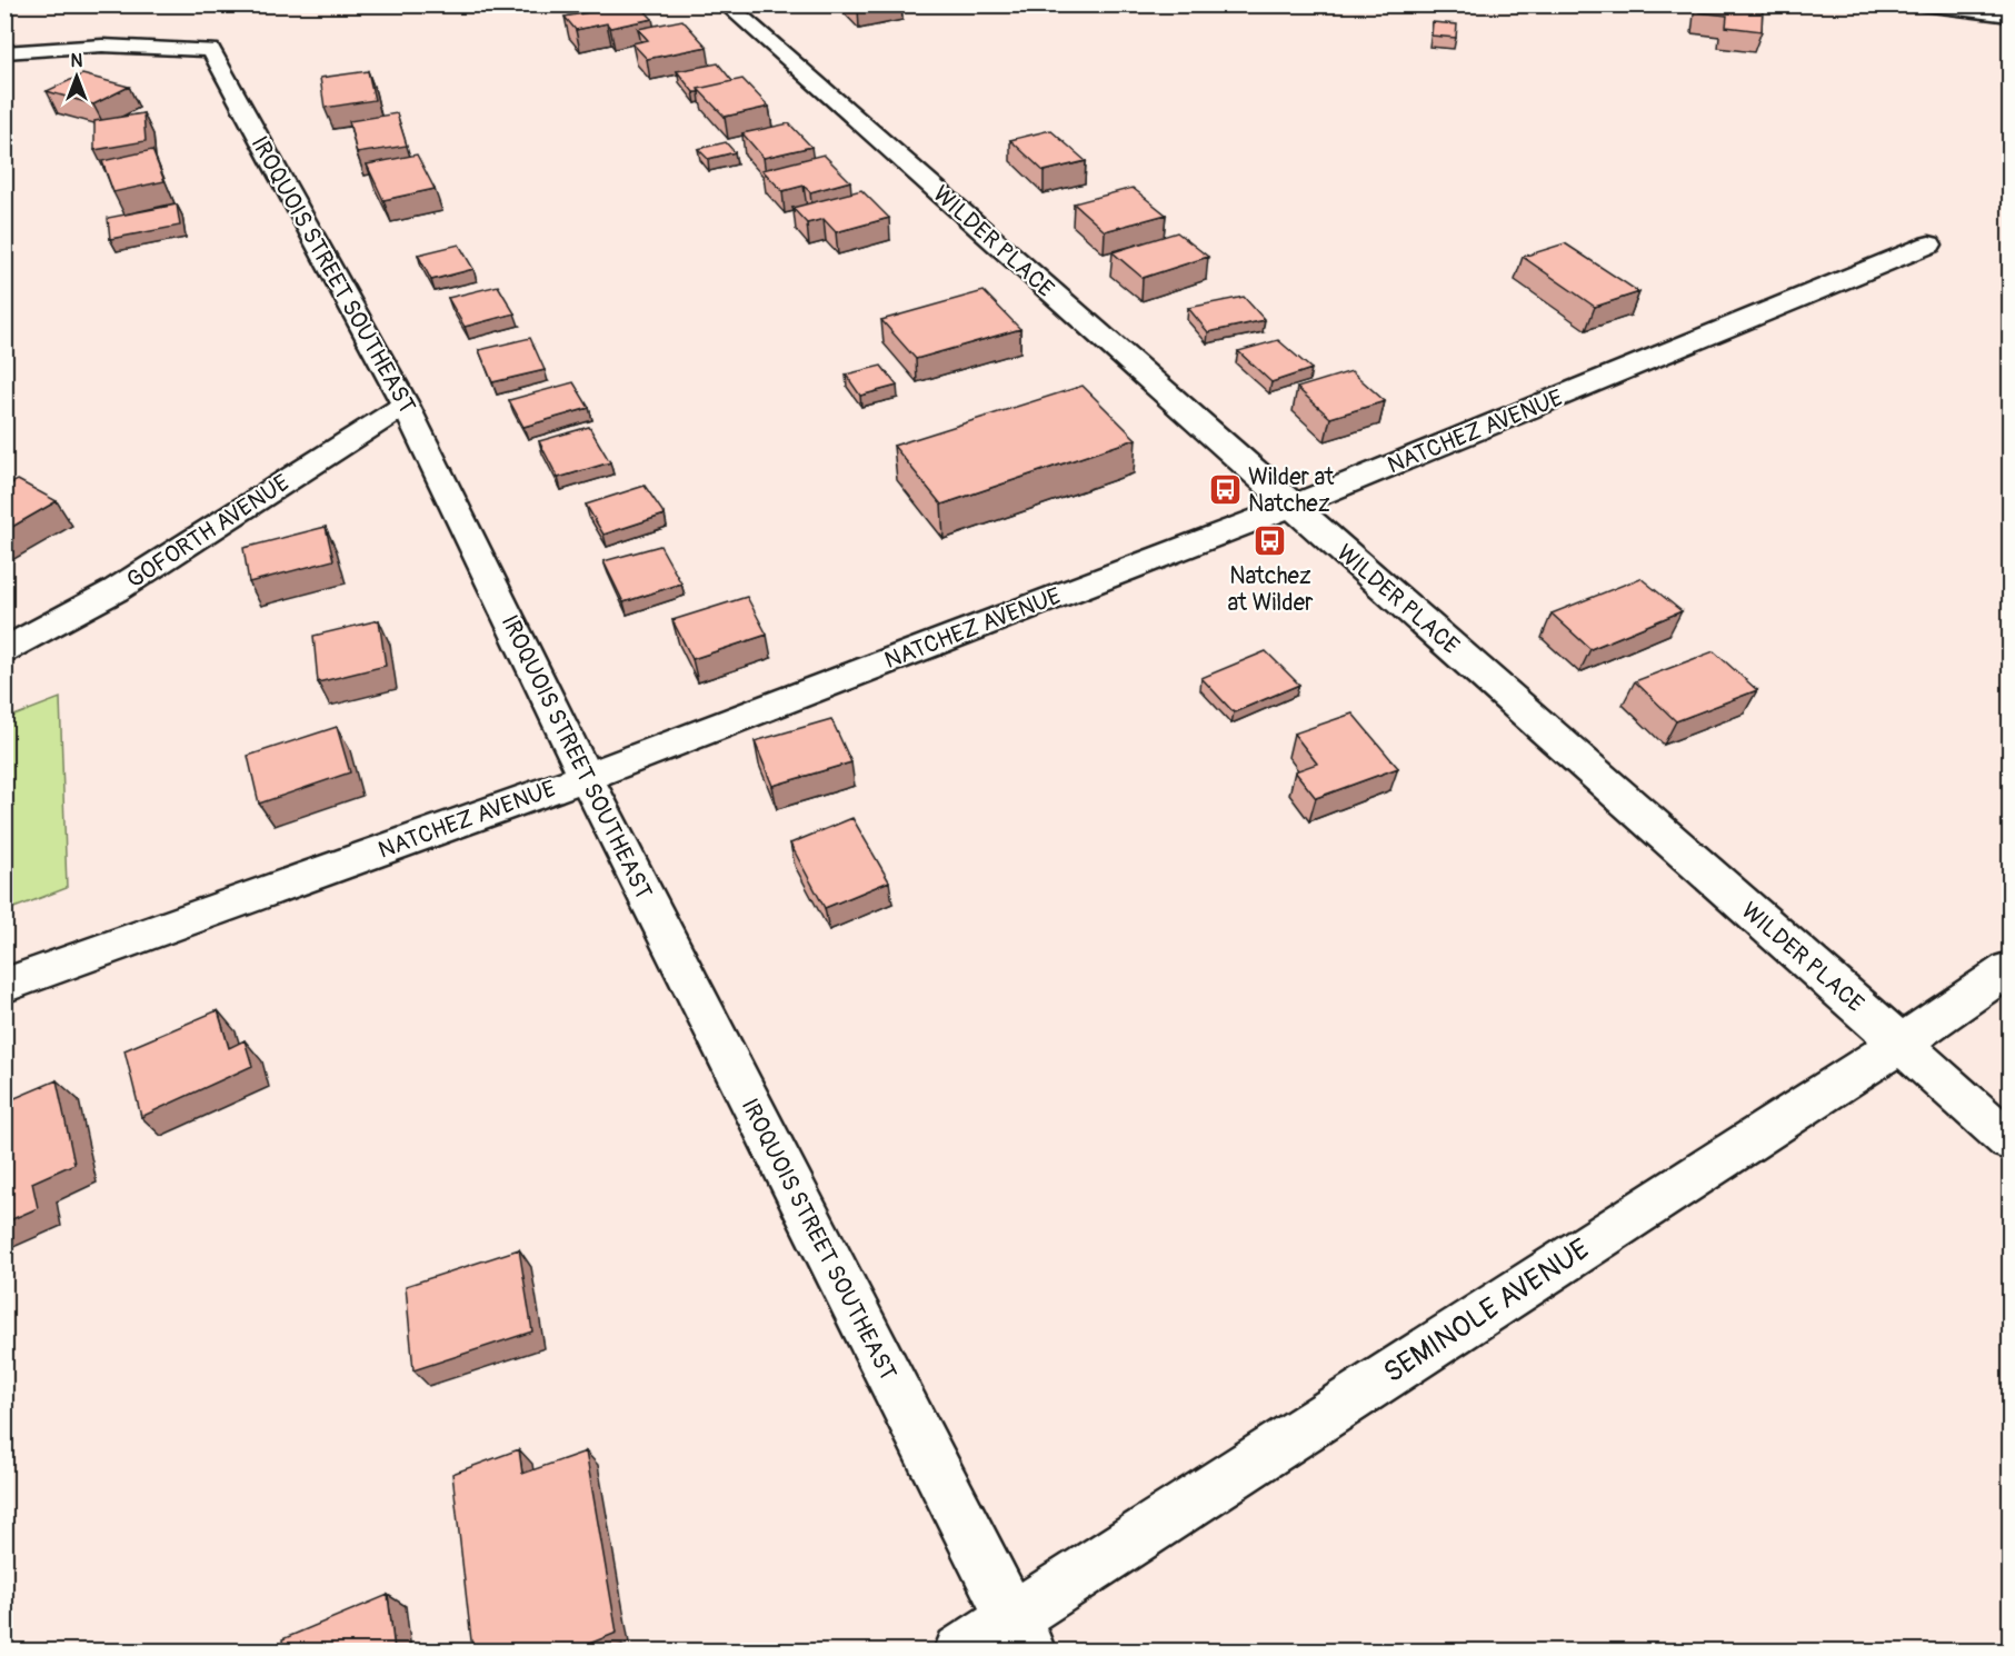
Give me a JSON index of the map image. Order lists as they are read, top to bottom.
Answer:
{
  "streets": {
    "street": [
      "WILDER PLACE",
      "IROQUOIS STREET SOUTHEAST",
      "NATCHEZ AVENUE",
      "GOFORTH AVENUE",
      "SEMINOLE AVENUE"
    ]
  },
  "crossings": [
    ["WILDER PLACE", "NATCHEZ AVENUE"],
    ["WILDER PLACE", "SEMINOLE AVENUE"],
    ["IROQUOIS STREET SOUTHEAST", "NATCHEZ AVENUE"],
    ["IROQUOIS STREET SOUTHEAST", "GOFORTH AVENUE"],
    ["IROQUOIS STREET SOUTHEAST", "SEMINOLE AVENUE"]
  ],
  "places": {
    "bus stop": ["Wilder at Natchez", "Natchez at Wilder"]
  },
  "north": "top"
}
